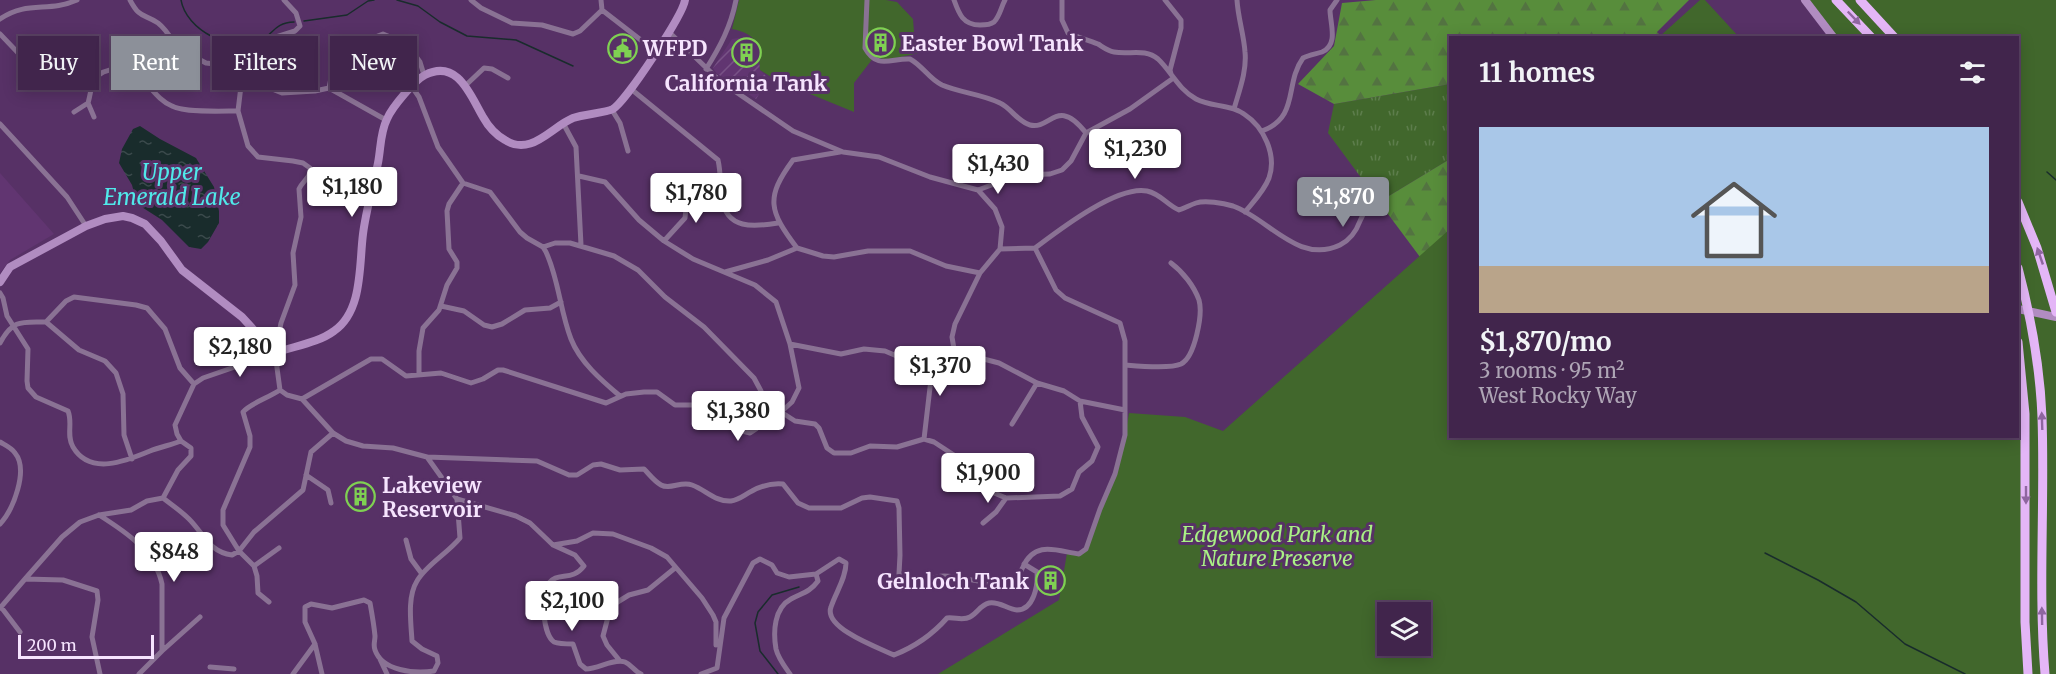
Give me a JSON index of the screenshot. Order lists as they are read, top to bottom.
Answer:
{
  "water": ["Upper Emerald Lake"],
  "parks": ["Edgewood Park and Nature Preserve"],
  "places": {
    "building": [
      "Easter Bowl Tank",
      "California Tank",
      "Lakeview Reservoir",
      "Gelnloch Tank"
    ],
    "public building": ["WFPD"]
  },
  "scale_bar": "200 m",
  "page": {
    "chip": [
      "Buy",
      "Rent",
      "Filters",
      "New"
    ],
    "heading": "11 homes",
    "list": [
      {
        "name": "$1,870/mo",
        "note": "3 rooms · 95 m² · West Rocky Way"
      }
    ],
    "price": [
      "$1,230",
      "$1,430",
      "$1,180",
      "$1,780",
      "$1,870",
      "$2,180",
      "$1,370",
      "$1,380",
      "$1,900",
      "$848",
      "$2,100"
    ],
    "scale": "200 m"
  }
}
